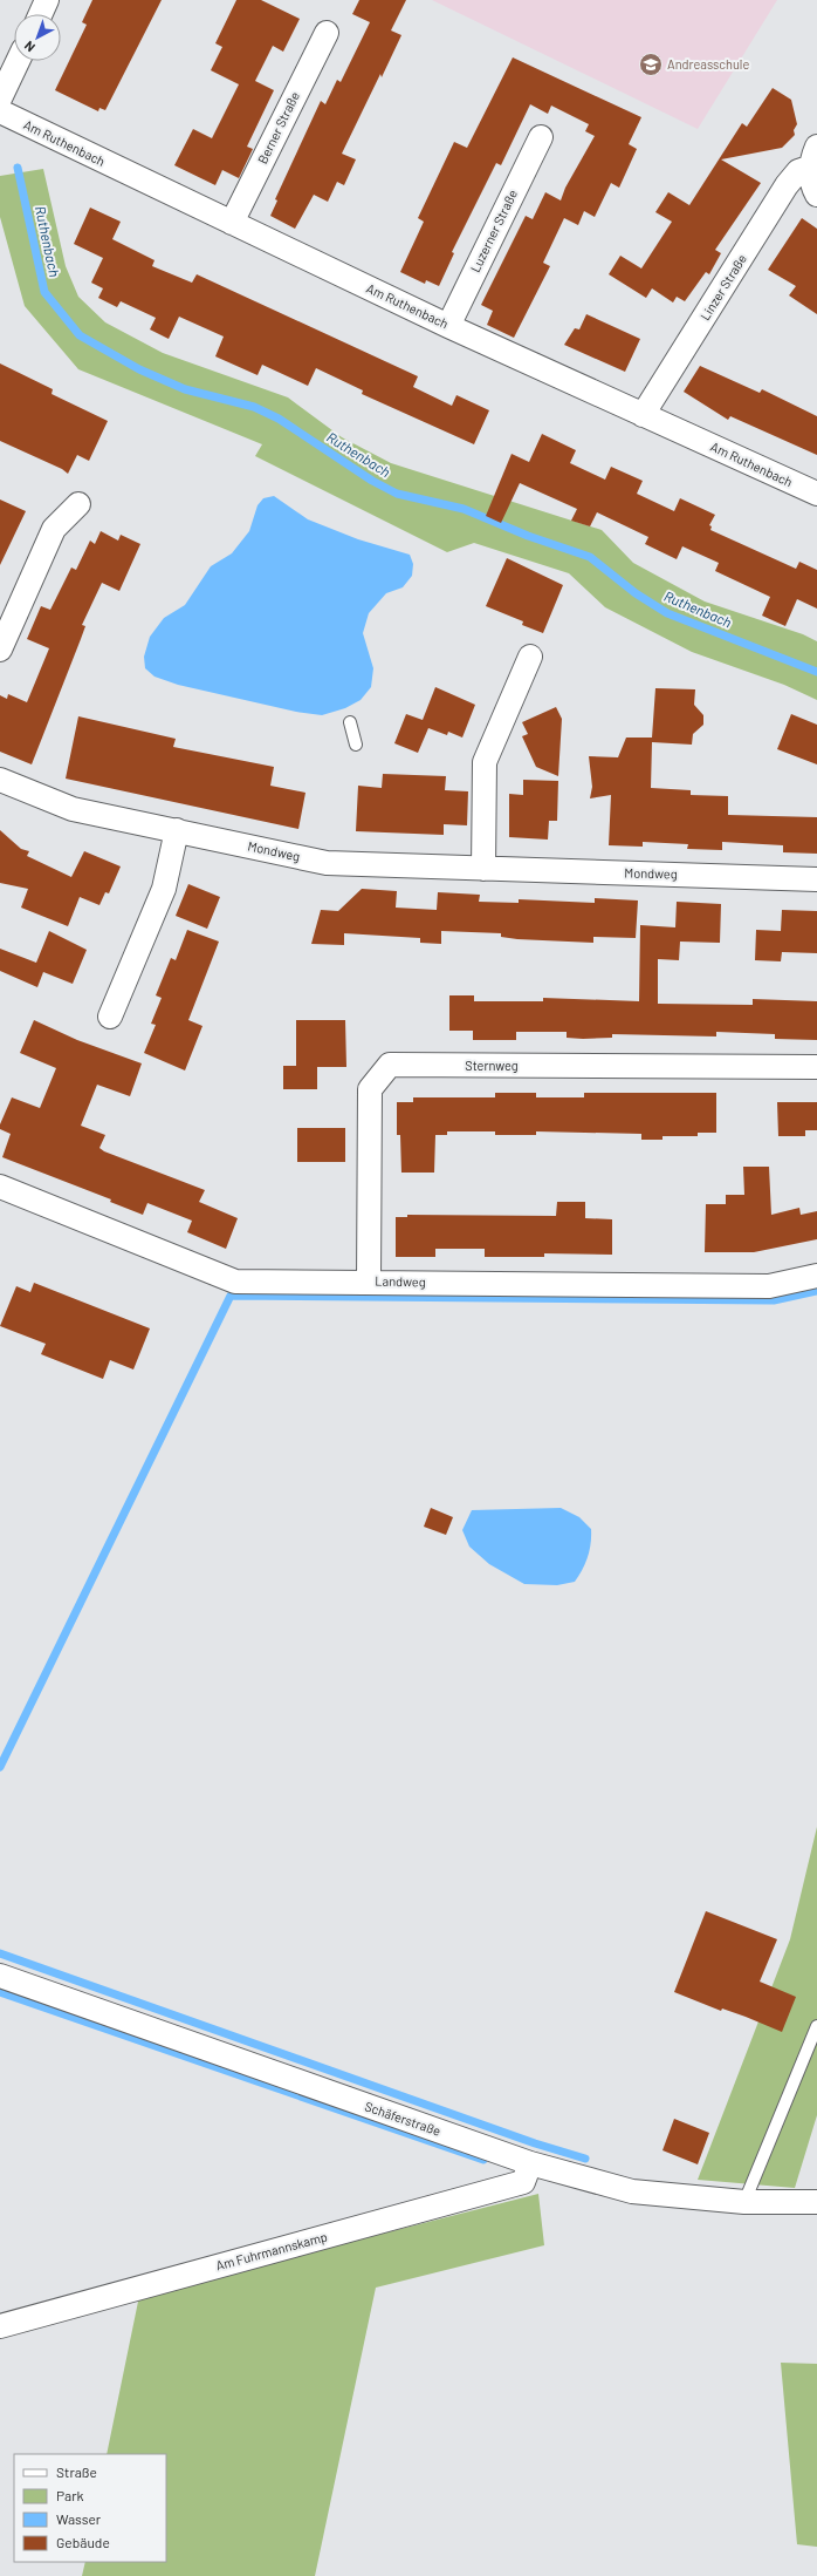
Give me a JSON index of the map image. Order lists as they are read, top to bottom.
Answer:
{
  "streets": {
    "street": [
      "Berner Straße",
      "Am Ruthenbach",
      "Luzerner Straße",
      "Linzer Straße",
      "Mondweg",
      "Sternweg",
      "Landweg",
      "Schäferstraße",
      "Am Fuhrmannskamp"
    ]
  },
  "crossings": [
    ["Berner Straße", "Am Ruthenbach"],
    ["Am Ruthenbach", "Luzerner Straße"],
    ["Am Ruthenbach", "Linzer Straße"],
    ["Sternweg", "Landweg"],
    ["Schäferstraße", "Am Fuhrmannskamp"]
  ],
  "water": ["Ruthenbach"],
  "places": {
    "school or university": ["Andreasschule"]
  },
  "legend": [
    "Straße",
    "Park",
    "Wasser",
    "Gebäude"
  ],
  "north": "bottom left"
}
